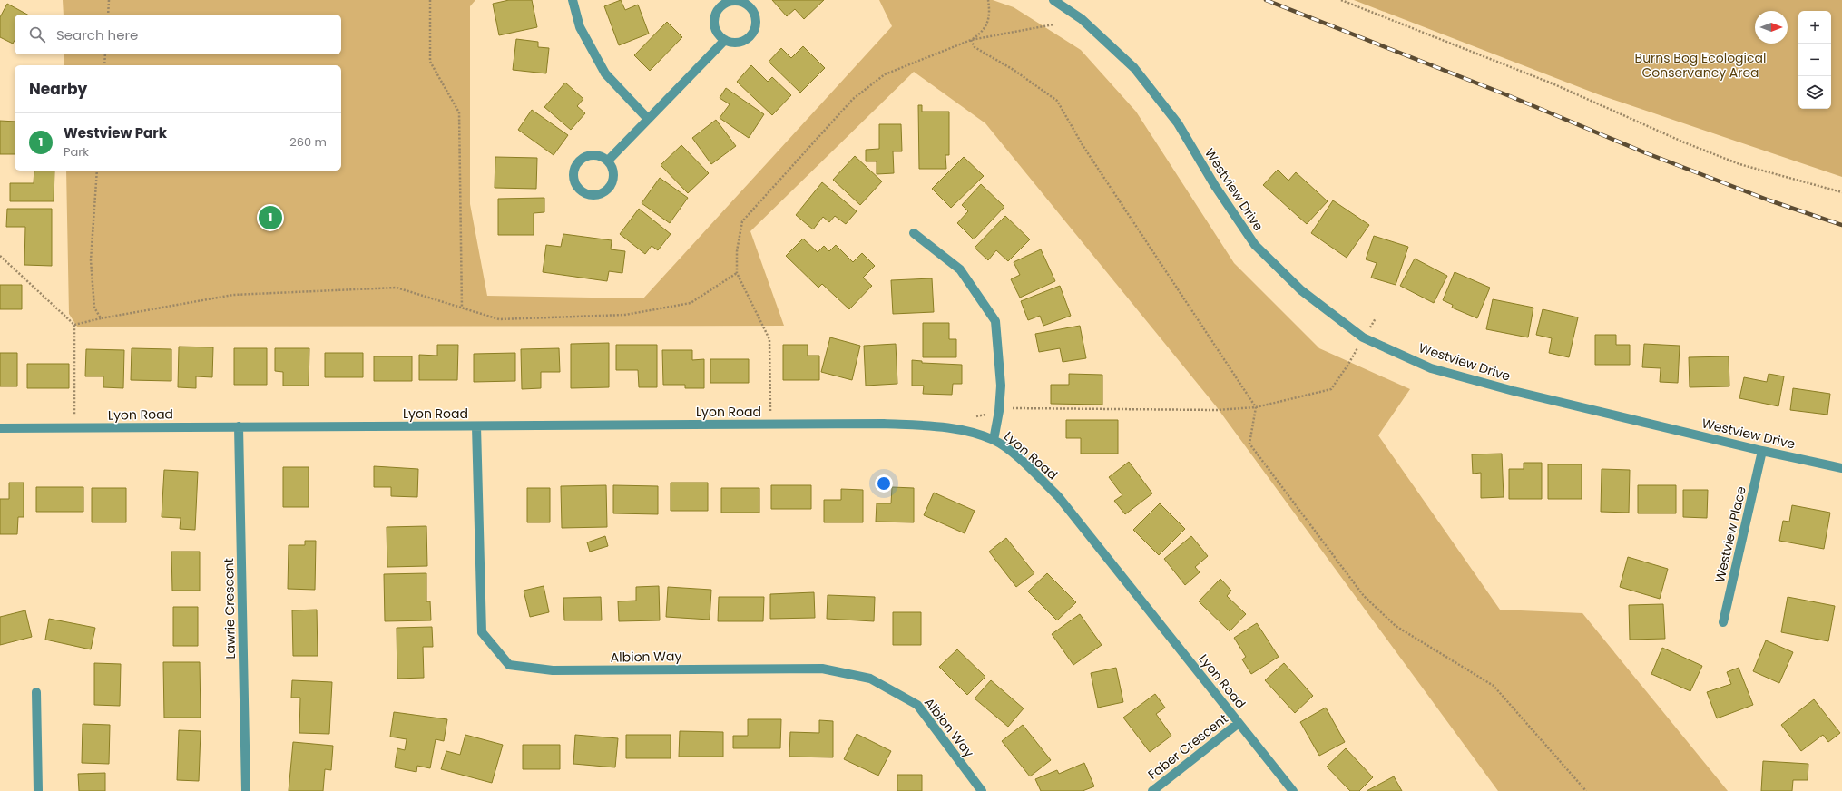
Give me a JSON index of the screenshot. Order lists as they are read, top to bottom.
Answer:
{
  "streets": {
    "street": [
      "Westview Drive",
      "Lyon Road",
      "Westview Place",
      "Lawrie Crescent",
      "Albion Way",
      "Faber Crescent"
    ]
  },
  "crossings": [
    ["Westview Drive", "Westview Place"],
    ["Lyon Road", "Lawrie Crescent"],
    ["Lyon Road", "Albion Way"],
    ["Lyon Road", "Faber Crescent"]
  ],
  "parks": ["Burns Bog Ecological Conservancy Area"],
  "north": "right",
  "page": {
    "map_buttons": ["+", "−"],
    "search": "Search here",
    "heading": "Nearby",
    "list": [
      {
        "mark": "1",
        "name": "Westview Park",
        "note": "Park",
        "value": "260 m"
      }
    ],
    "pins": "1"
  }
}
